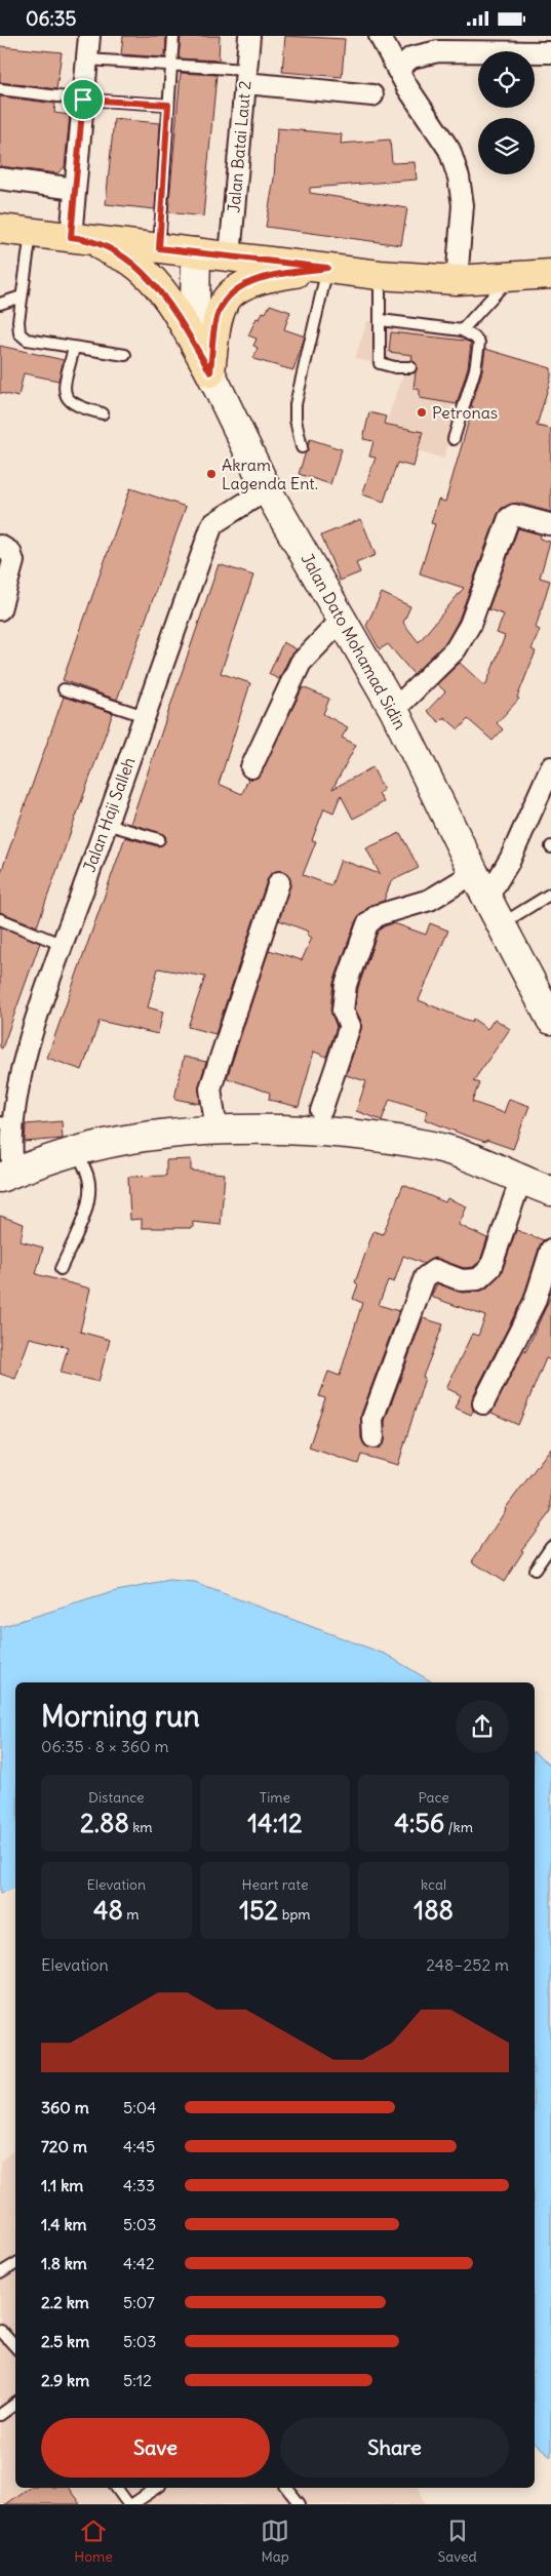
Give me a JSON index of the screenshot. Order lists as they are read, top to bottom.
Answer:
{
  "streets": {
    "main road": ["Jalan Dato Mohamad Sidin"],
    "street": ["Jalan Batai Laut 2", "Jalan Haji Salleh"]
  },
  "crossings": [
    ["Jalan Dato Mohamad Sidin", "Jalan Haji Salleh"]
  ],
  "places": ["Petronas", "Akram Lagenda Ent."],
  "page": {
    "status": "06:35",
    "heading": ["Morning run", "06:35 · 8 × 360 m"],
    "stats": [
      ["Distance", "2.88 km"],
      ["Time", "14:12"],
      ["Pace", "4:56 /km"],
      ["Elevation", "48 m"],
      ["Heart rate", "152 bpm"],
      ["kcal", "188"]
    ],
    "chart": ["Elevation", "248–252 m"],
    "list": [
      {
        "name": "360 m",
        "note": "5:04"
      },
      {
        "name": "720 m",
        "note": "4:45"
      },
      {
        "name": "1.1 km",
        "note": "4:33"
      },
      {
        "name": "1.4 km",
        "note": "5:03"
      },
      {
        "name": "1.8 km",
        "note": "4:42"
      },
      {
        "name": "2.2 km",
        "note": "5:07"
      },
      {
        "name": "2.5 km",
        "note": "5:03"
      },
      {
        "name": "2.9 km",
        "note": "5:12"
      }
    ],
    "buttons": ["Save", "Share"],
    "tabs": ["Home", "Map", "Saved"]
  }
}
